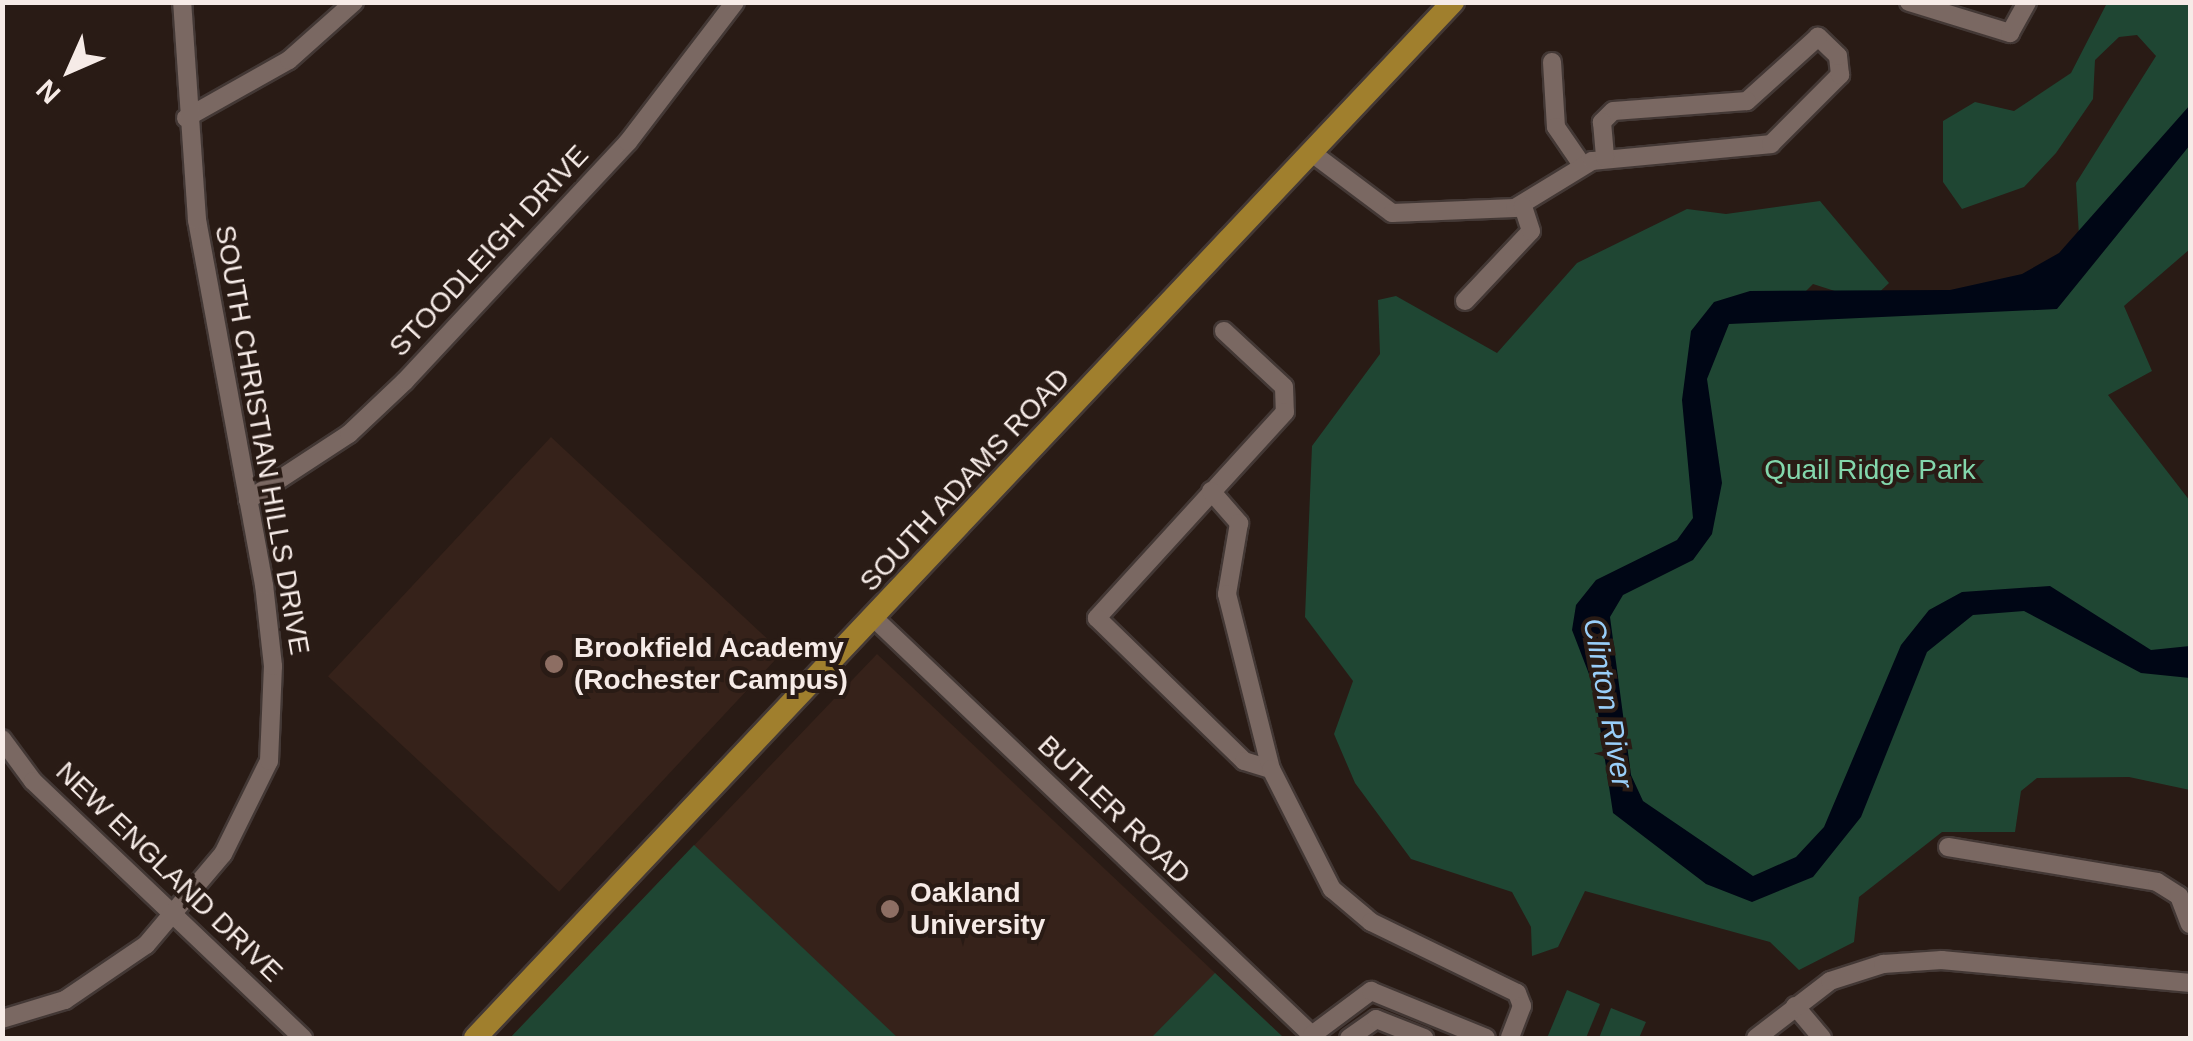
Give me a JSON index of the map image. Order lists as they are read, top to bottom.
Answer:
{
  "streets": {
    "main road": ["SOUTH ADAMS ROAD"],
    "street": [
      "STOODLEIGH DRIVE",
      "SOUTH CHRISTIAN HILLS DRIVE",
      "BUTLER ROAD",
      "NEW ENGLAND DRIVE"
    ]
  },
  "crossings": [
    ["STOODLEIGH DRIVE", "SOUTH CHRISTIAN HILLS DRIVE"],
    ["SOUTH CHRISTIAN HILLS DRIVE", "NEW ENGLAND DRIVE"],
    ["SOUTH ADAMS ROAD", "BUTLER ROAD"]
  ],
  "water": ["Clinton River"],
  "parks": ["Quail Ridge Park"],
  "places": ["Brookfield Academy (Rochester Campus)", "Oakland University"],
  "north": "bottom left"
}
